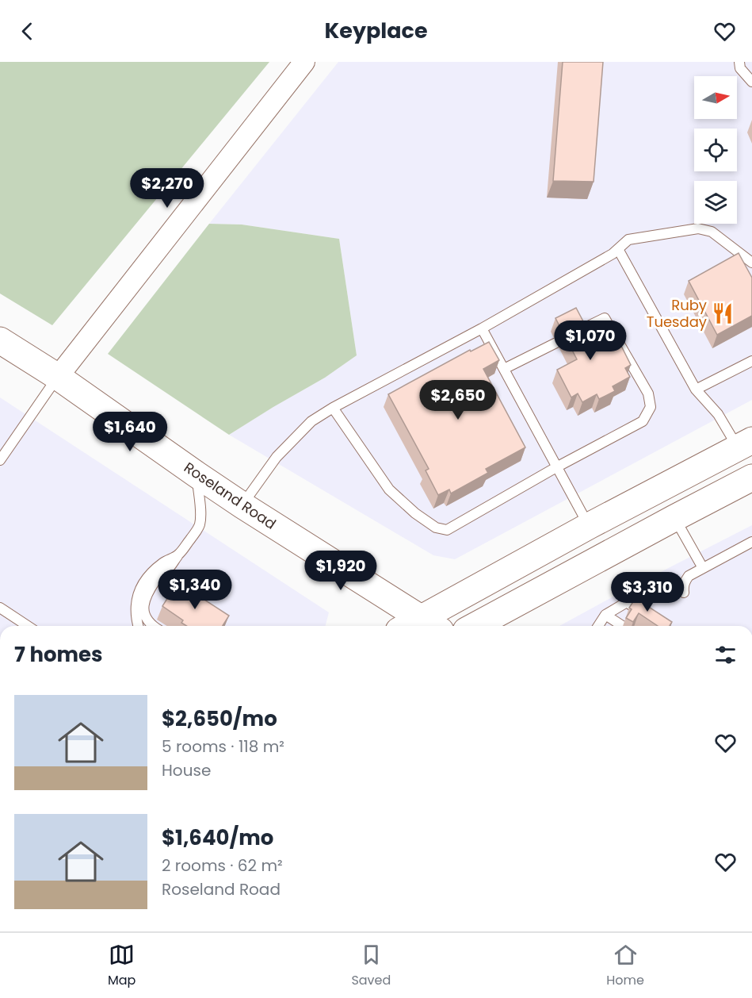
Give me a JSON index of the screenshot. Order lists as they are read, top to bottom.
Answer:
{
  "streets": {
    "main road": ["Roseland Road"]
  },
  "places": {
    "restaurant": ["Ruby Tuesday"]
  },
  "north": "right",
  "page": {
    "header": "Keyplace",
    "price": [
      "$2,270",
      "$1,070",
      "$2,650",
      "$1,640",
      "$1,920",
      "$1,340",
      "$3,310"
    ],
    "heading": "7 homes",
    "list": [
      {
        "name": "$2,650/mo",
        "note": "5 rooms · 118 m² · House"
      },
      {
        "name": "$1,640/mo",
        "note": "2 rooms · 62 m² · Roseland Road"
      }
    ],
    "tabs": ["Map", "Saved", "Home"]
  }
}
